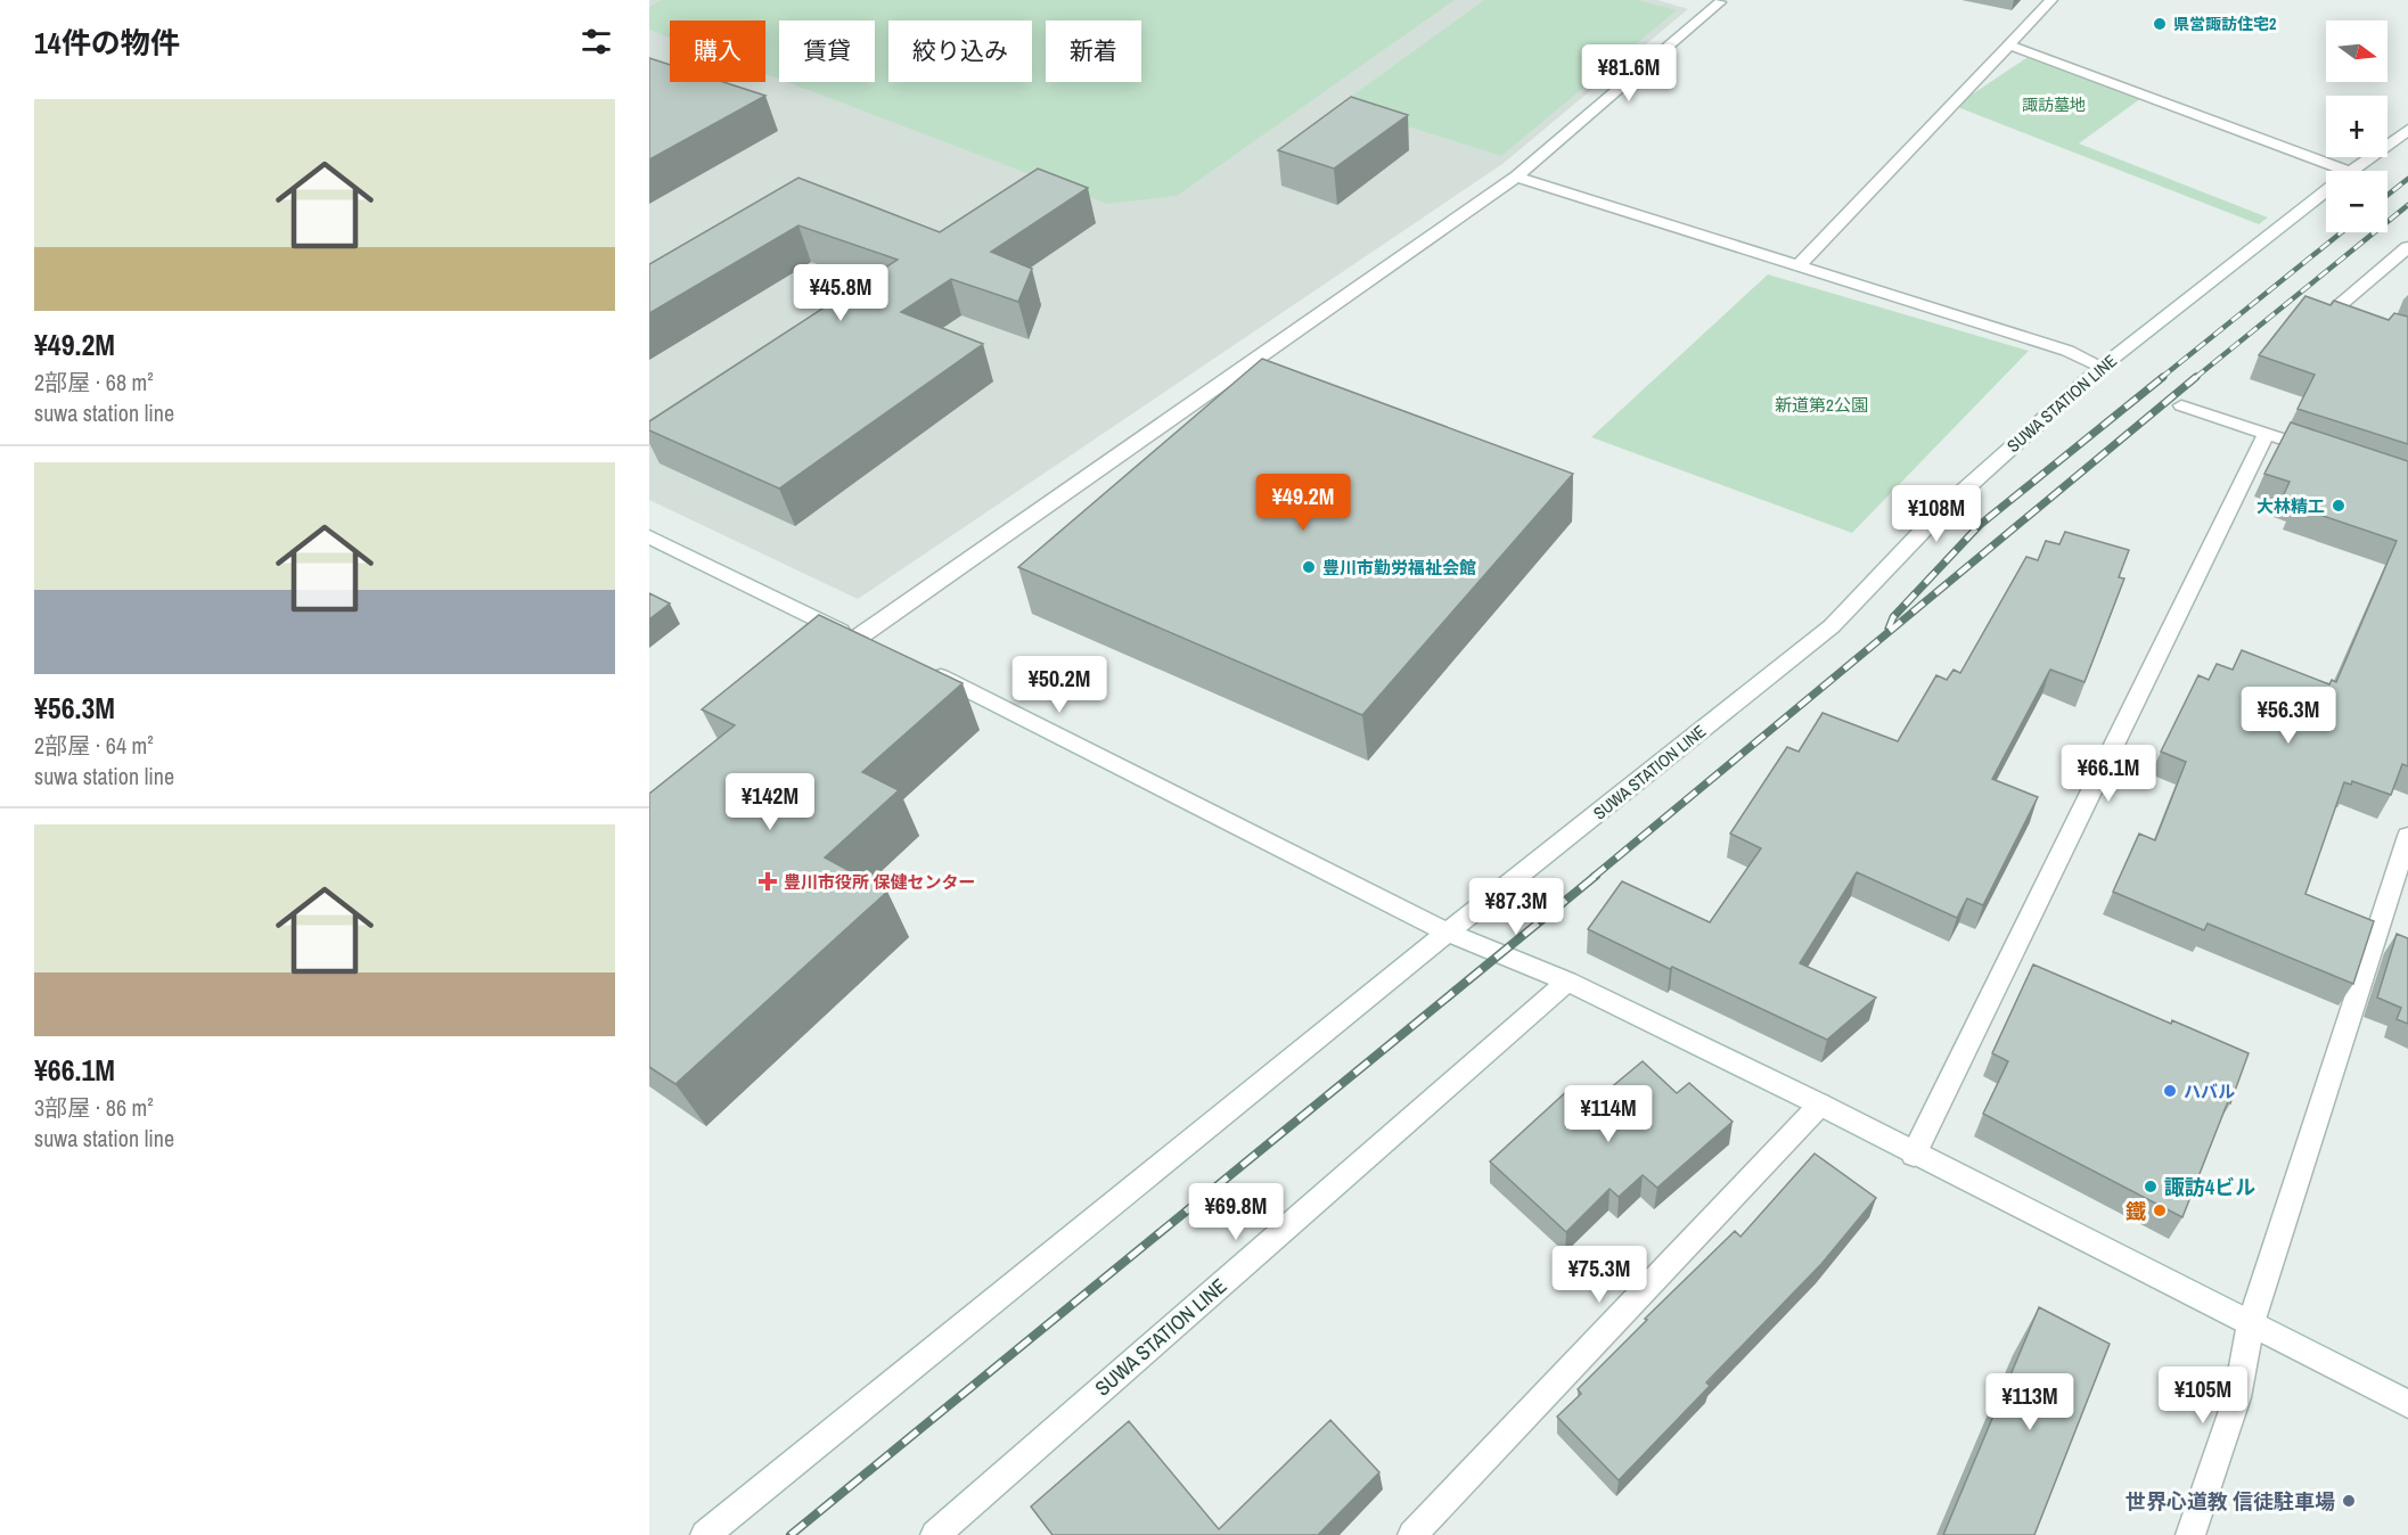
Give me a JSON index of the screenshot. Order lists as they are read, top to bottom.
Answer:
{
  "streets": {
    "street": ["SUWA STATION LINE"]
  },
  "parks": ["諏訪墓地", "新道第2公園"],
  "places": {
    "other": [
      "県営諏訪住宅2",
      "大林精工",
      "豊川市勤労福祉会館",
      "ハバル",
      "諏訪4ビル",
      "鐵",
      "世界心道教 信徒駐車場"
    ],
    "health": ["豊川市役所 保健センター"]
  },
  "north": "right",
  "page": {
    "heading": "14件の物件",
    "map_buttons": ["+", "−"],
    "chip": [
      "購入",
      "賃貸",
      "絞り込み",
      "新着"
    ],
    "price": [
      "¥81.6M",
      "¥45.8M",
      "¥49.2M",
      "¥108M",
      "¥50.2M",
      "¥56.3M",
      "¥66.1M",
      "¥142M",
      "¥87.3M",
      "¥114M",
      "¥69.8M",
      "¥75.3M",
      "¥105M",
      "¥113M"
    ],
    "list": [
      {
        "name": "¥49.2M",
        "note": "2部屋 · 68 m² · suwa station line"
      },
      {
        "name": "¥56.3M",
        "note": "2部屋 · 64 m² · suwa station line"
      },
      {
        "name": "¥66.1M",
        "note": "3部屋 · 86 m² · suwa station line"
      }
    ]
  }
}
